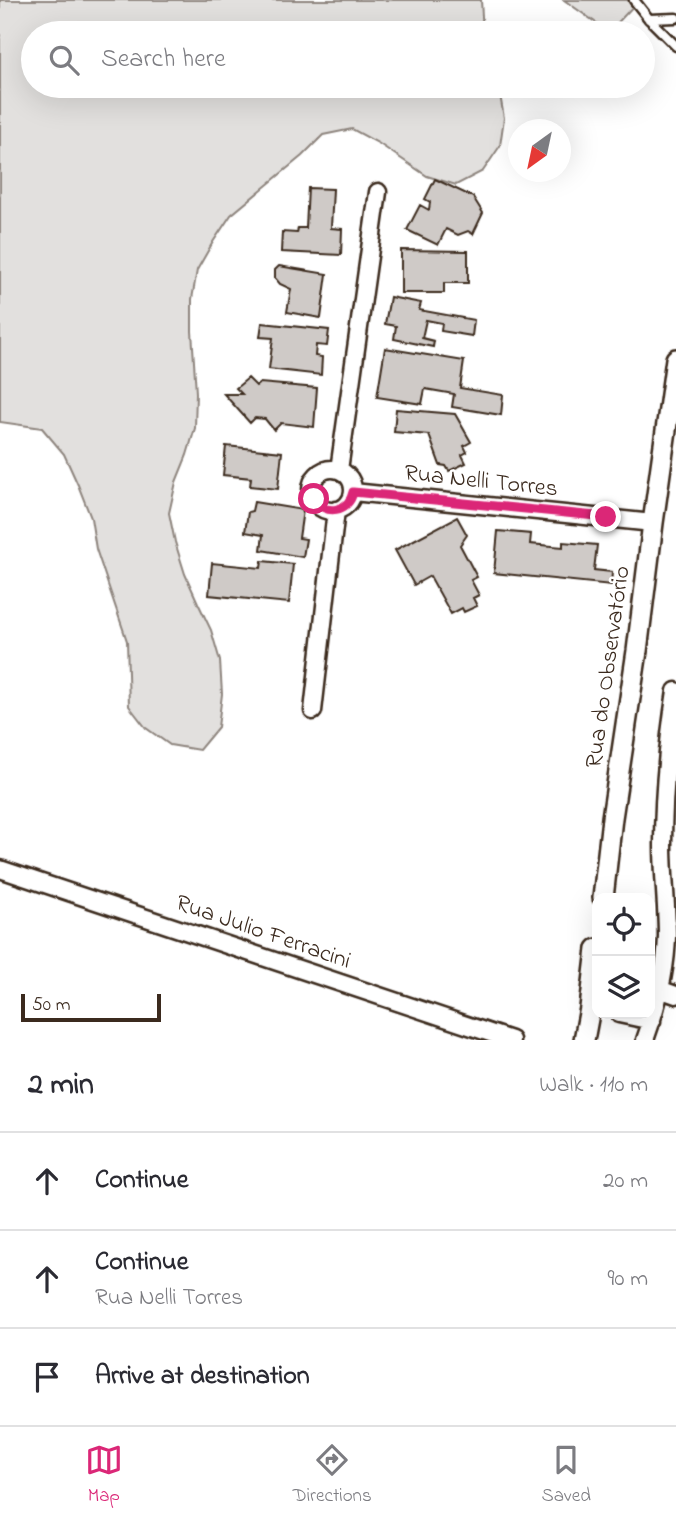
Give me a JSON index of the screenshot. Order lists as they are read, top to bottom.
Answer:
{
  "streets": {
    "street": ["Rua Nelli Torres", "Rua do Observatório", "Rua Julio Ferracini"]
  },
  "crossings": [
    ["Rua Nelli Torres", "Rua do Observatório"]
  ],
  "scale_bar": "50 m",
  "north": "bottom left",
  "page": {
    "search": "Search here",
    "scale": "50 m",
    "heading": ["2 min", "Walk · 110 m"],
    "list": [
      ["Continue", "20 m"],
      ["Continue", "Rua Nelli Torres", "90 m"],
      "Arrive at destination"
    ],
    "nav": ["Map", "Directions", "Saved"]
  }
}
